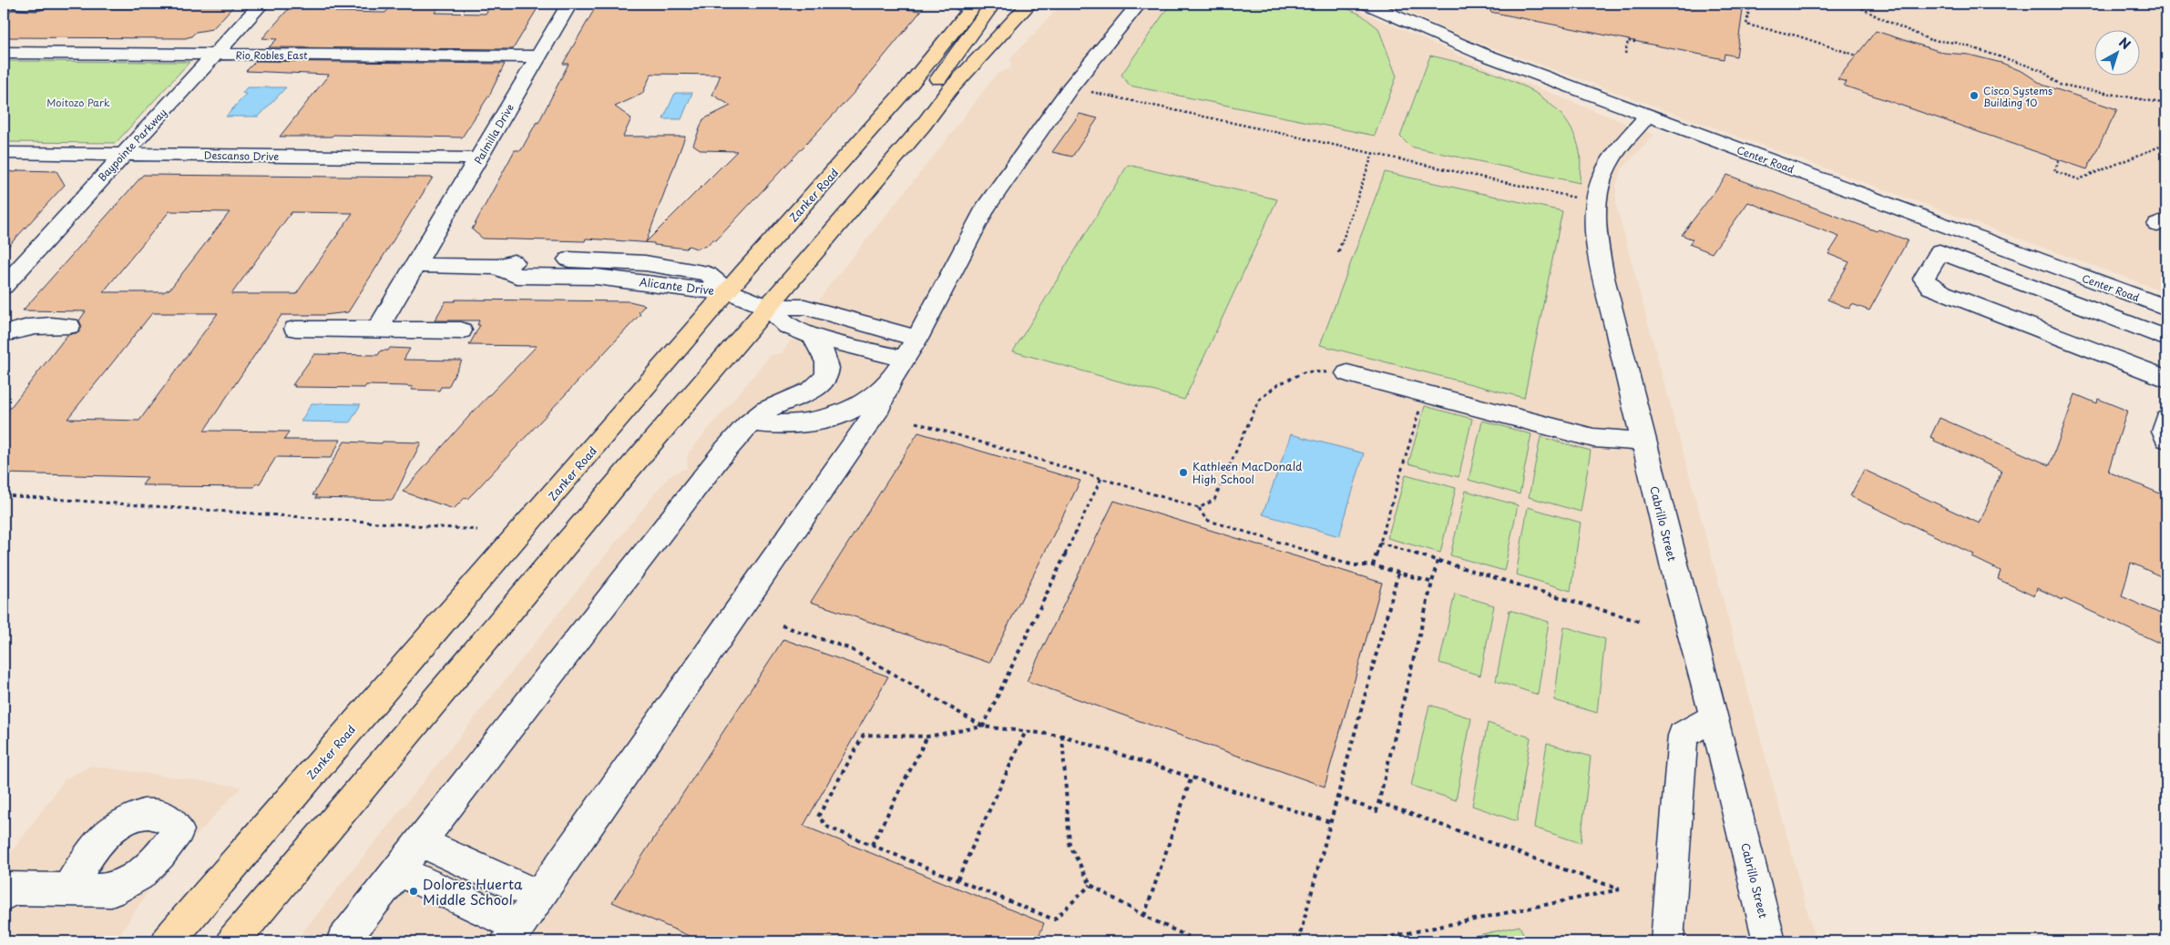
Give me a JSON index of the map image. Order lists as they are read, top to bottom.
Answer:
{
  "streets": {
    "main road": ["Zanker Road"],
    "street": [
      "Rio Robles East",
      "Palmilla Drive",
      "Baypointe Parkway",
      "Descanso Drive",
      "Center Road",
      "Alicante Drive",
      "Cabrillo Street"
    ]
  },
  "crossings": [
    ["Rio Robles East", "Palmilla Drive"],
    ["Rio Robles East", "Baypointe Parkway"],
    ["Palmilla Drive", "Descanso Drive"],
    ["Palmilla Drive", "Alicante Drive"],
    ["Baypointe Parkway", "Descanso Drive"],
    ["Center Road", "Cabrillo Street"],
    ["Zanker Road", "Alicante Drive"]
  ],
  "parks": ["Moitozo Park"],
  "places": ["Cisco Systems Building 10", "Kathleen MacDonald High School", "Dolores Huerta Middle School"],
  "north": "top right"
}
